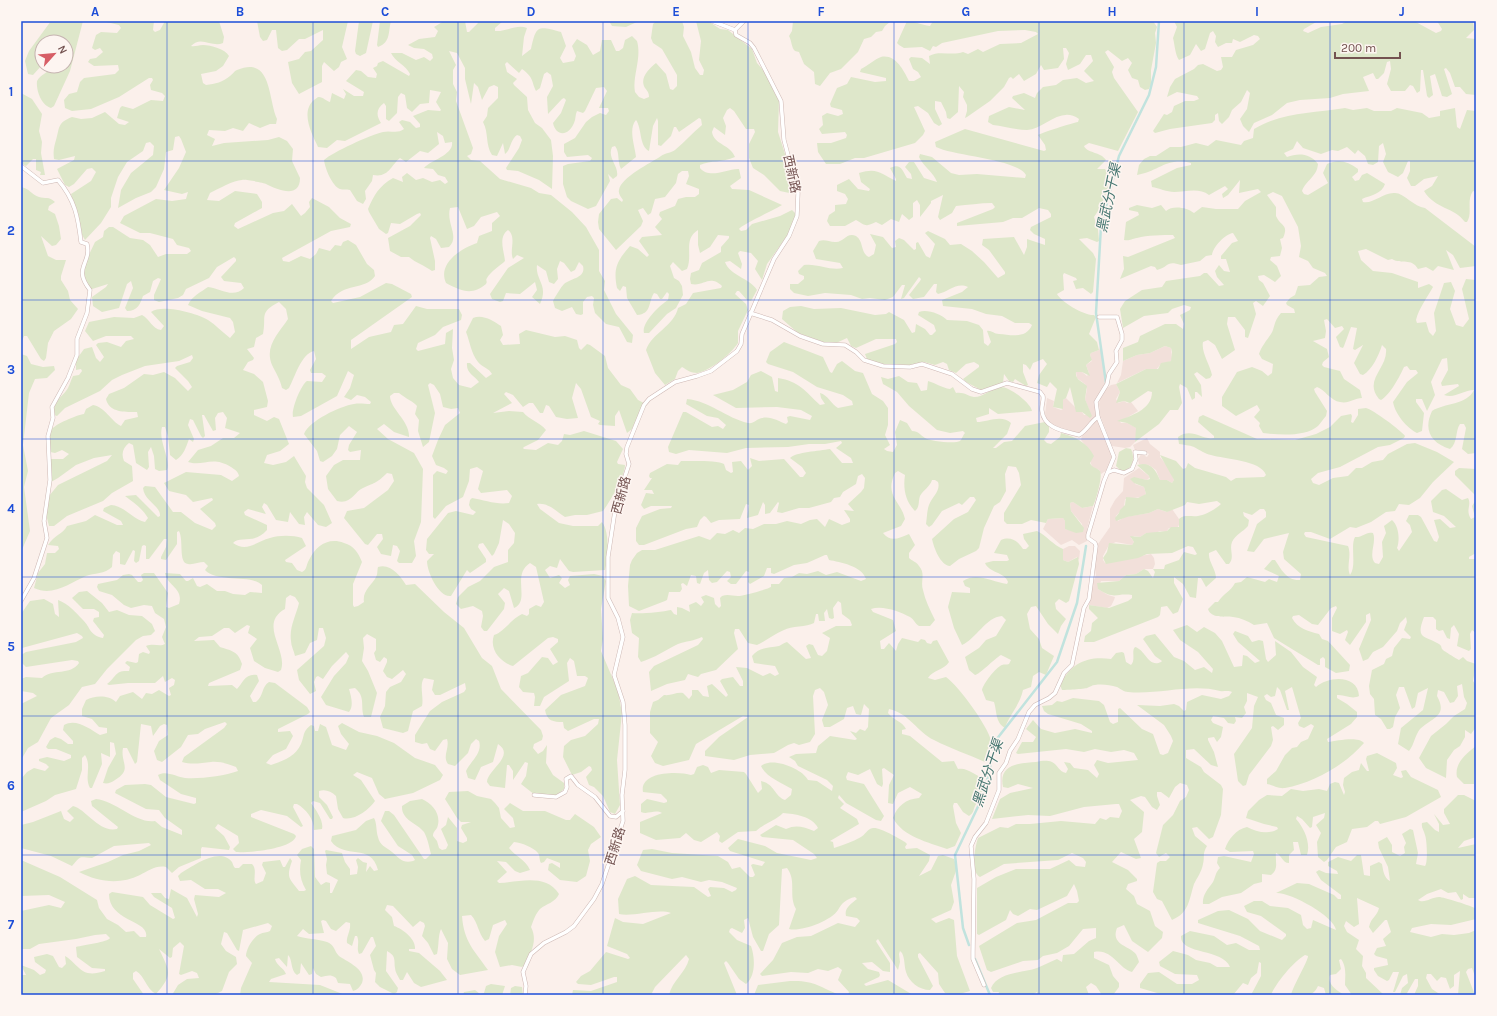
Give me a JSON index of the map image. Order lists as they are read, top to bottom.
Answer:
{
  "streets": {
    "street": ["西新路"]
  },
  "water": ["黑武分干渠"],
  "scale_bar": "200 m",
  "north": "top right",
  "grid": {
    "columns": [
      "A",
      "B",
      "C",
      "D",
      "E",
      "F",
      "G",
      "H",
      "I",
      "J"
    ],
    "rows": [
      "1",
      "2",
      "3",
      "4",
      "5",
      "6",
      "7"
    ]
  }
}
